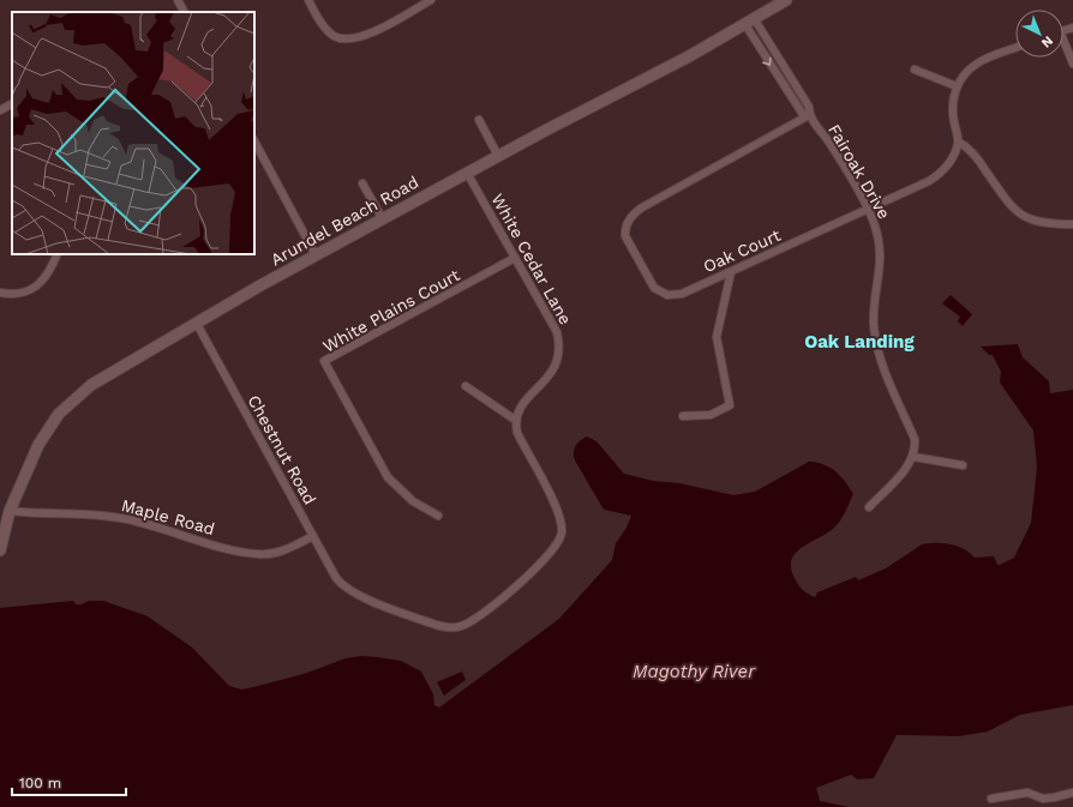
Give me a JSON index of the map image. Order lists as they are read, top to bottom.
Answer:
{
  "streets": {
    "street": [
      "Fairoak Drive",
      "Arundel Beach Road",
      "Oak Court",
      "White Cedar Lane",
      "White Plains Court",
      "Chestnut Road",
      "Maple Road"
    ]
  },
  "crossings": [
    ["Fairoak Drive", "Arundel Beach Road"],
    ["Fairoak Drive", "Oak Court"],
    ["Arundel Beach Road", "White Cedar Lane"],
    ["Arundel Beach Road", "Chestnut Road"],
    ["Arundel Beach Road", "Maple Road"],
    ["White Cedar Lane", "White Plains Court"],
    ["White Cedar Lane", "Chestnut Road"],
    ["Chestnut Road", "Maple Road"]
  ],
  "districts": ["Oak Landing"],
  "water": ["Magothy River"],
  "scale_bar": "100 m",
  "north": "bottom right"
}
